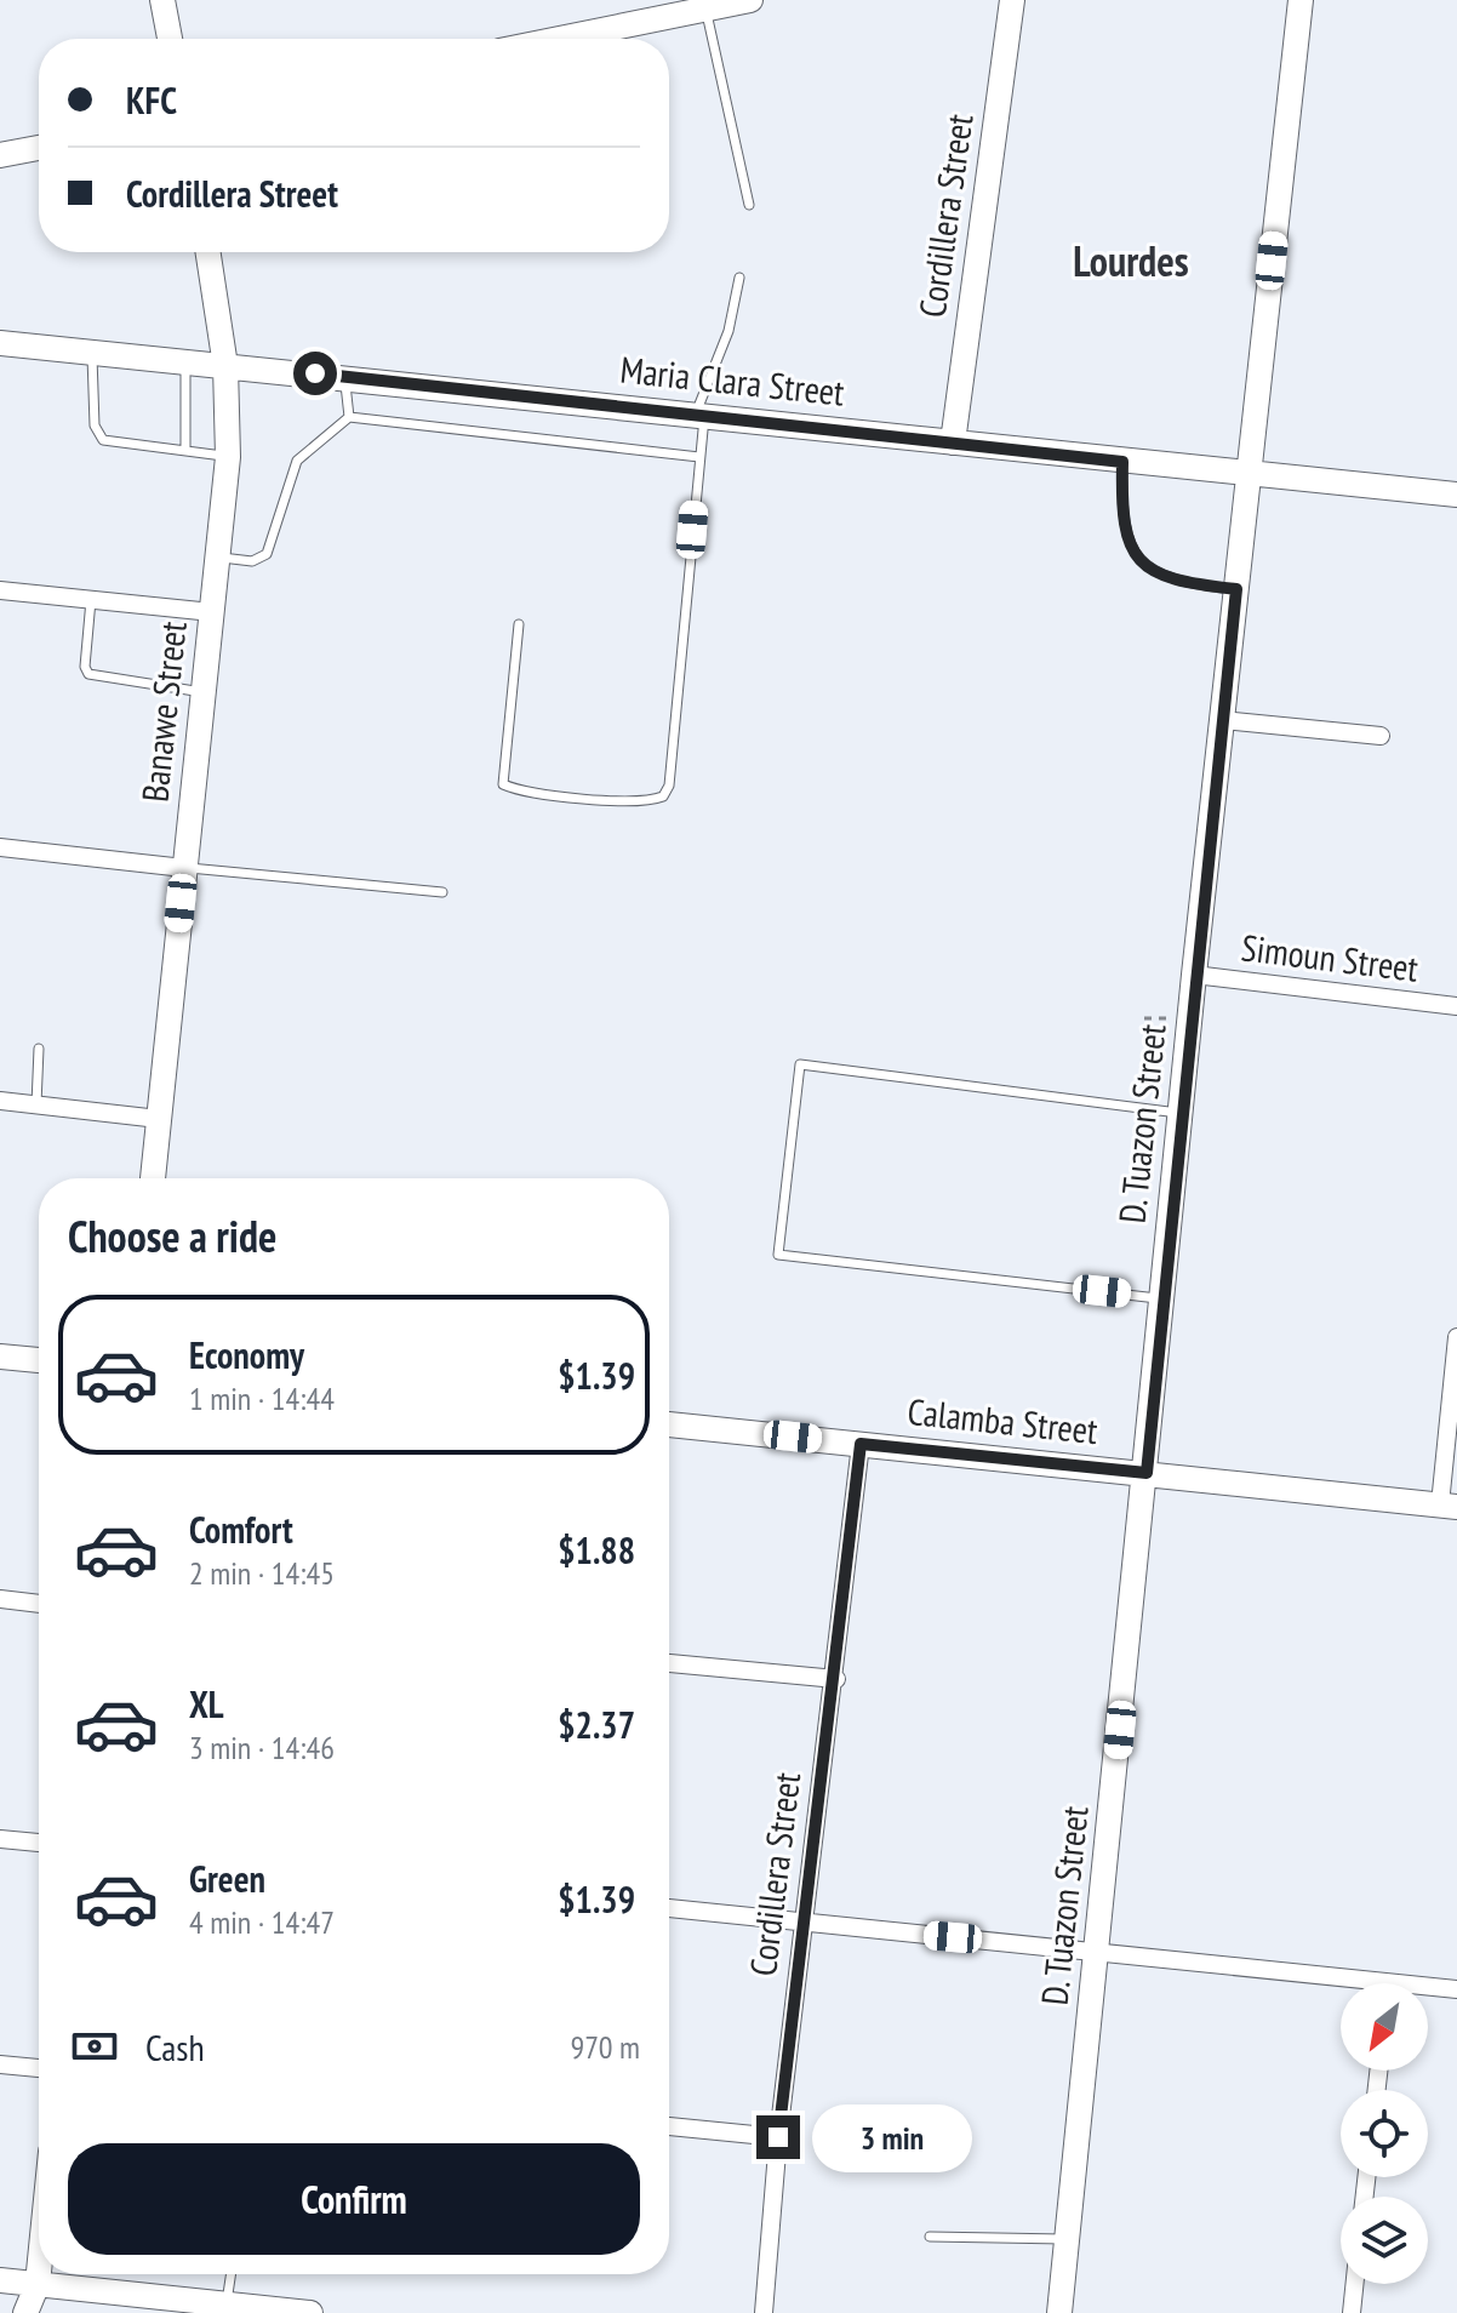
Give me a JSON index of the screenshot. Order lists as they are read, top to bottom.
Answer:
{
  "streets": {
    "street": [
      "Cordillera Street",
      "Maria Clara Street",
      "Banawe Street",
      "Simoun Street",
      "D. Tuazon Street",
      "Calamba Street"
    ]
  },
  "crossings": [
    ["Cordillera Street", "Maria Clara Street"],
    ["Cordillera Street", "Calamba Street"],
    ["Maria Clara Street", "Banawe Street"],
    ["Maria Clara Street", "D. Tuazon Street"],
    ["Simoun Street", "D. Tuazon Street"],
    ["D. Tuazon Street", "Calamba Street"]
  ],
  "districts": ["Lourdes"],
  "north": "bottom left",
  "page": {
    "banner": ["KFC", "Cordillera Street"],
    "heading": "Choose a ride",
    "list": [
      {
        "name": "Economy",
        "note": "1 min · 14:44",
        "value": "$1.39"
      },
      {
        "name": "Comfort",
        "note": "2 min · 14:45",
        "value": "$1.88"
      },
      {
        "name": "XL",
        "note": "3 min · 14:46",
        "value": "$2.37"
      },
      {
        "name": "Green",
        "note": "4 min · 14:47",
        "value": "$1.39"
      }
    ],
    "pay": ["Cash", "970 m"],
    "bubble": "3 min",
    "buttons": "Confirm"
  }
}
